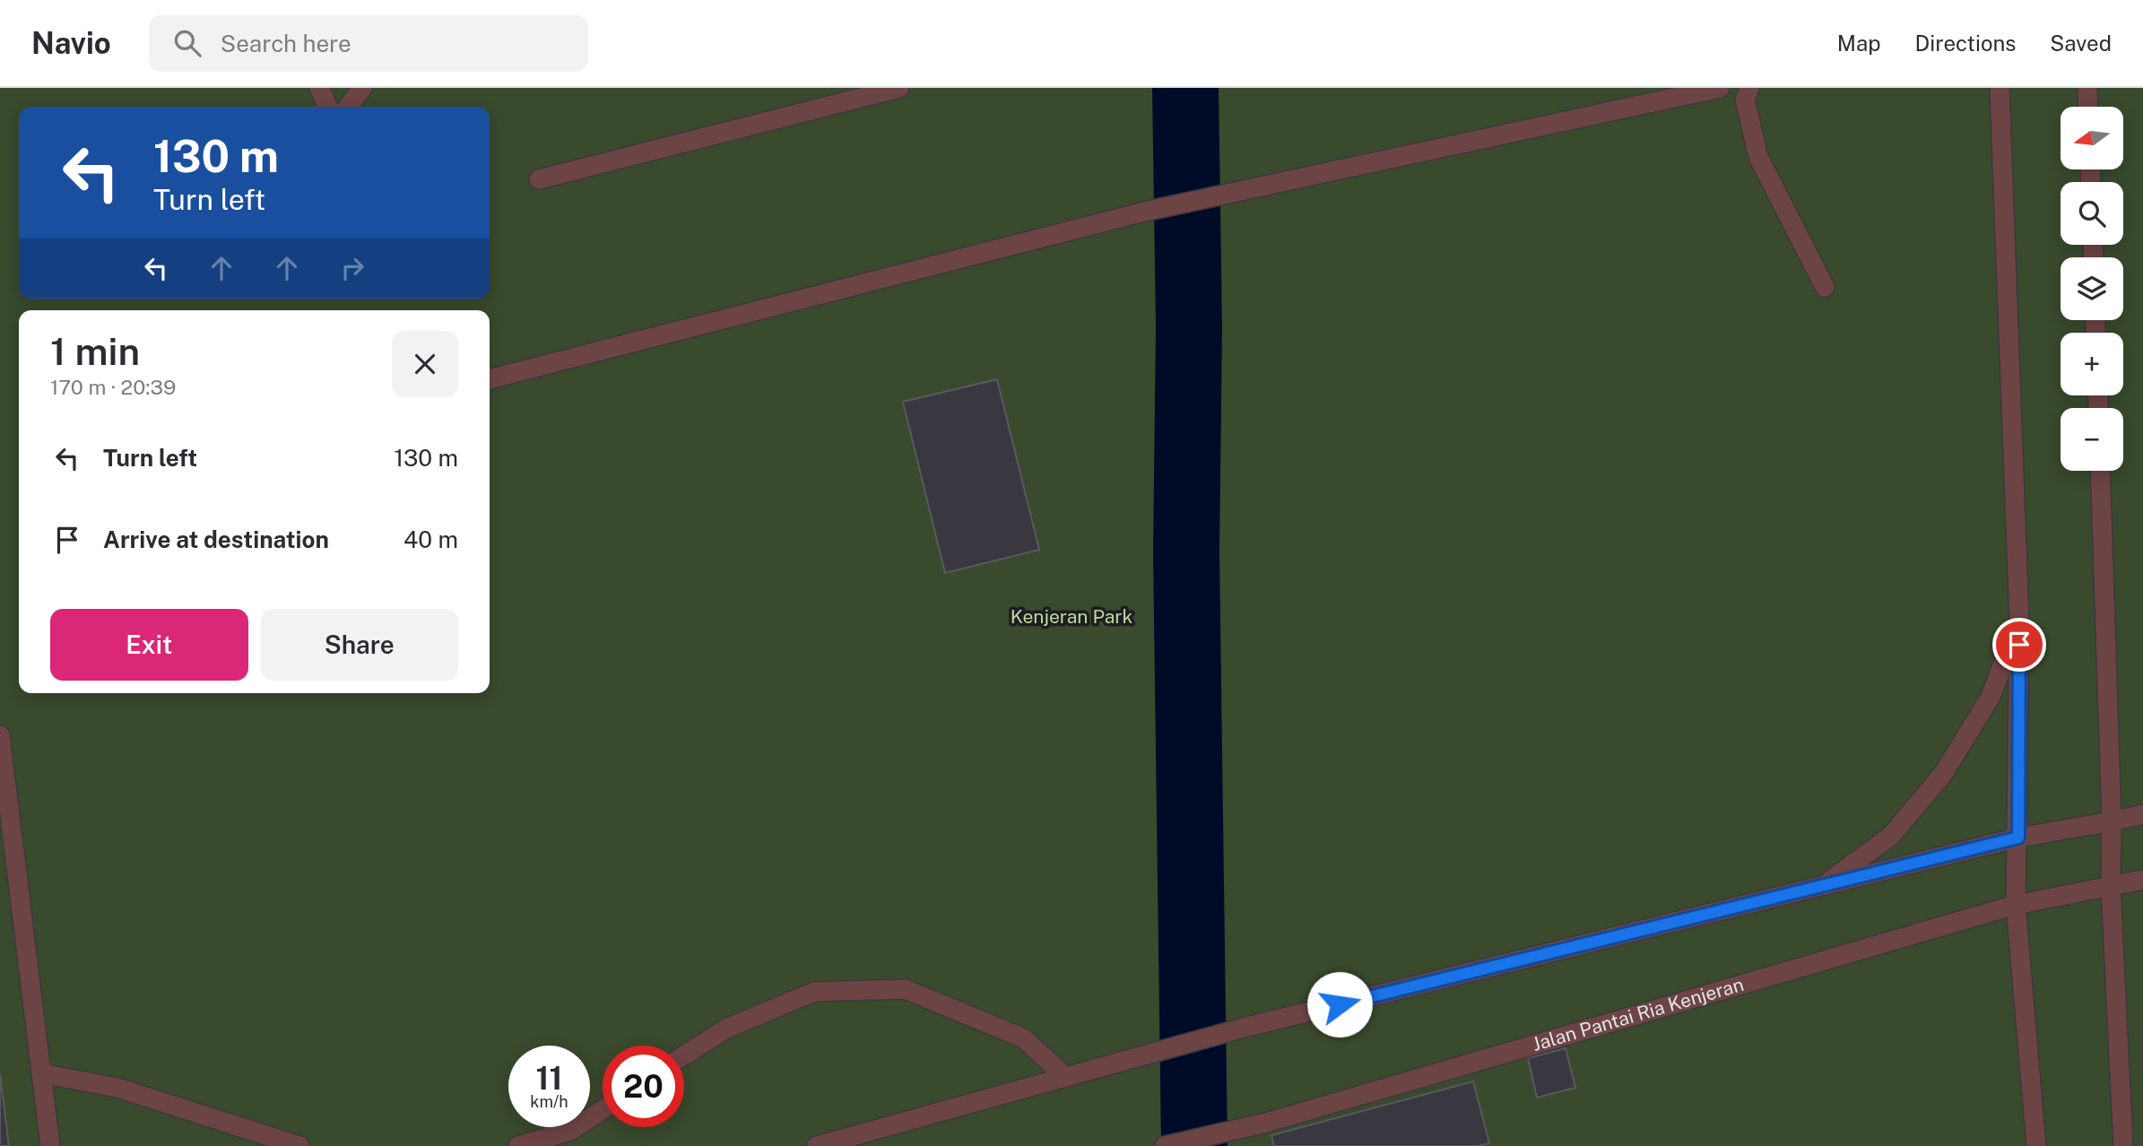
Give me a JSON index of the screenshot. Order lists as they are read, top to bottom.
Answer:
{
  "streets": {
    "lane": ["Jalan Pantai Ria Kenjeran"]
  },
  "parks": ["Kenjeran Park"],
  "north": "left",
  "page": {
    "header": "Navio",
    "search": "Search here",
    "nav": ["Map", "Directions", "Saved"],
    "map_buttons": ["+", "−"],
    "turn": ["130 m", "Turn left"],
    "heading": ["1 min", "170 m · 20:39"],
    "list": [
      {
        "name": "Turn left",
        "value": "130 m"
      },
      {
        "name": "Arrive at destination",
        "value": "40 m"
      }
    ],
    "buttons": ["Exit", "Share"],
    "speed": "11 km/h",
    "limit": "20"
  }
}
